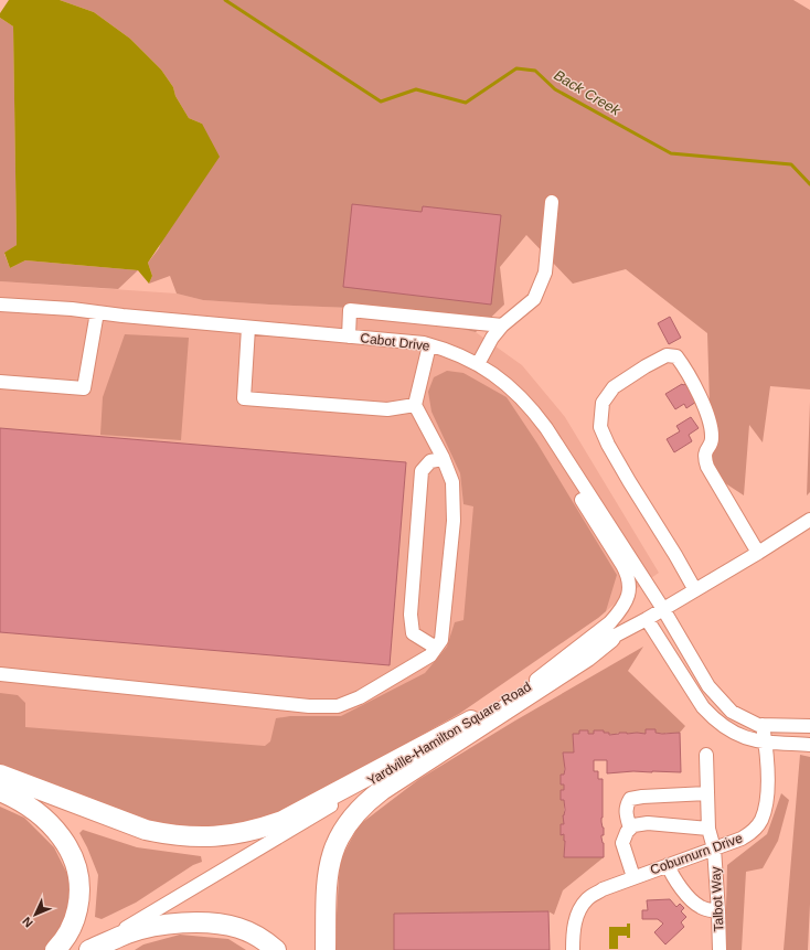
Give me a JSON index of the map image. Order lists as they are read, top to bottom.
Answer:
{
  "streets": {
    "street": [
      "Cabot Drive",
      "Yardville-Hamilton Square Road",
      "Coburnurn Drive",
      "Talbot Way"
    ]
  },
  "crossings": [
    ["Cabot Drive", "Yardville-Hamilton Square Road"],
    ["Cabot Drive", "Coburnurn Drive"],
    ["Coburnurn Drive", "Talbot Way"]
  ],
  "water": ["Back Creek"],
  "north": "bottom left"
}
